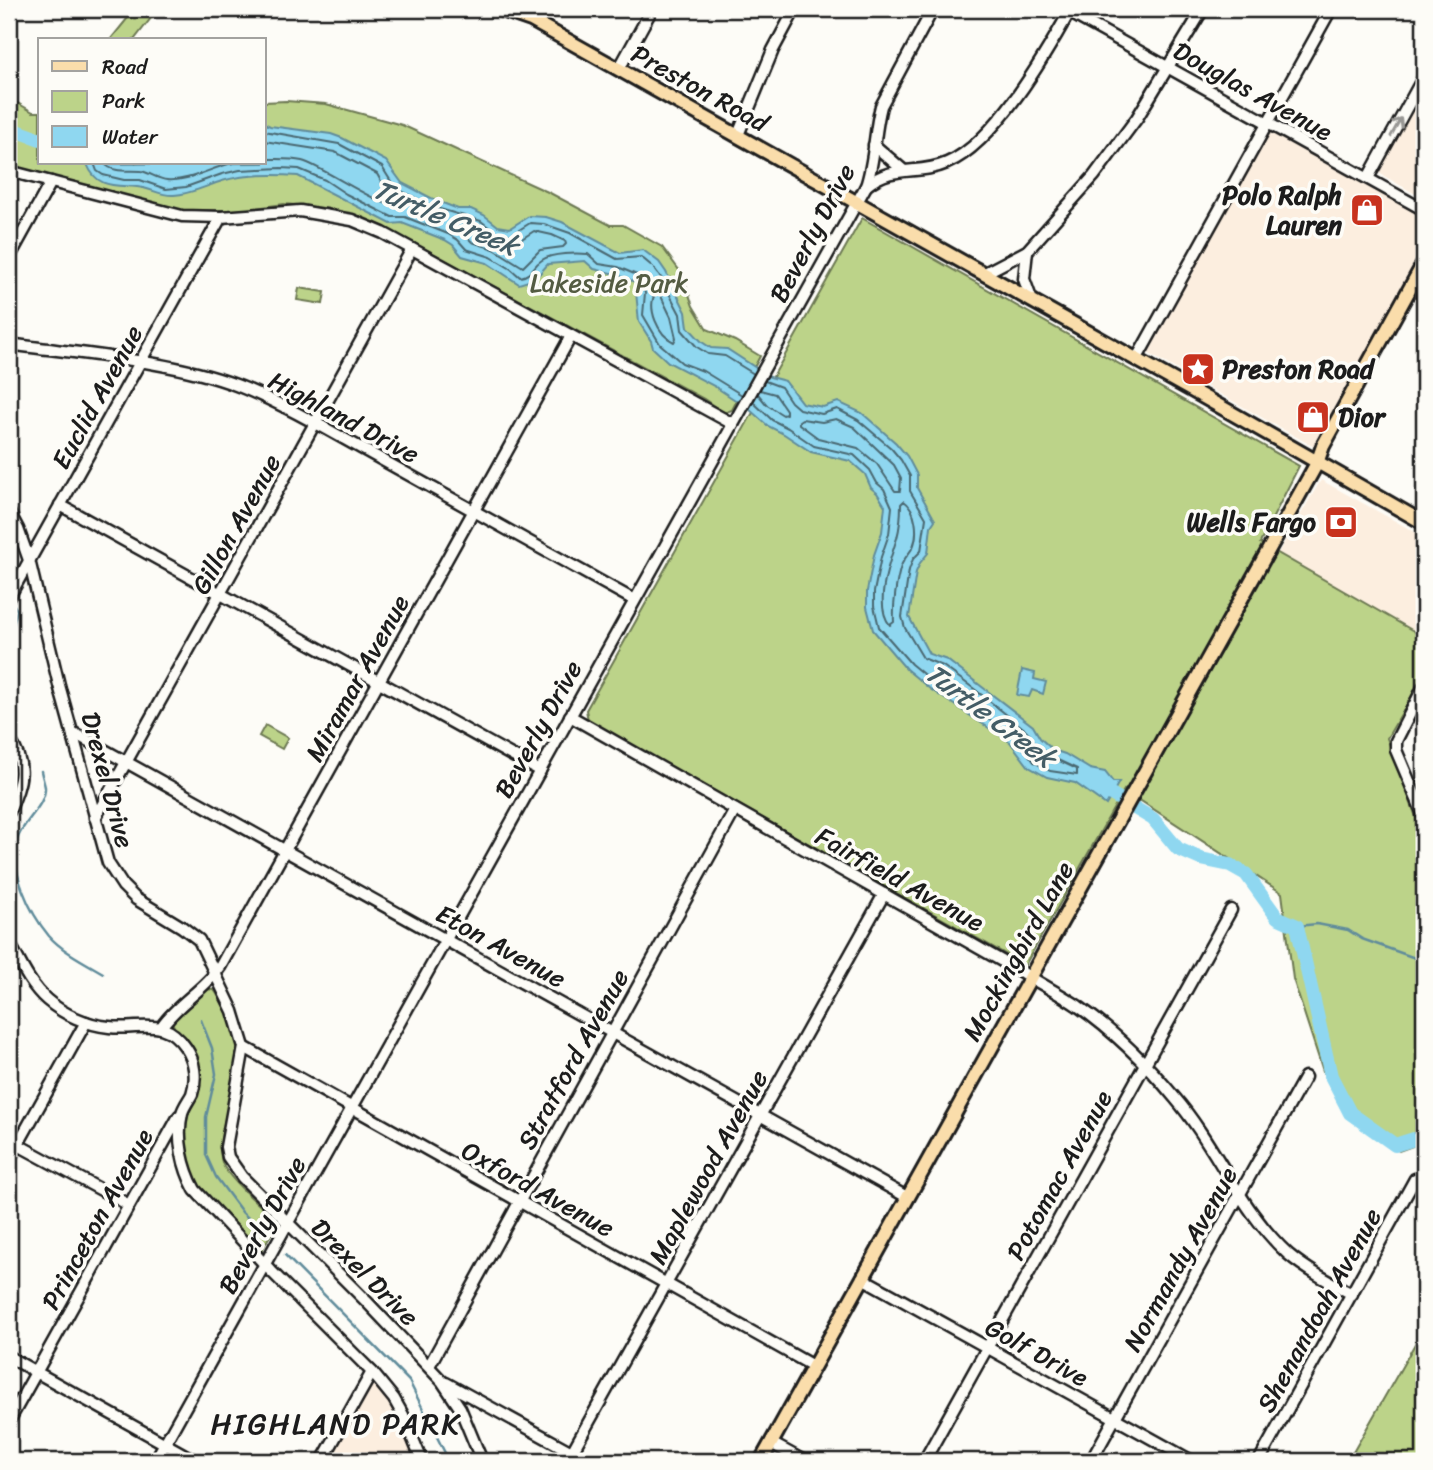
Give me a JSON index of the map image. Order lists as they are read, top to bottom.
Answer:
{
  "streets": {
    "main road": ["Preston Road", "Mockingbird Lane"],
    "street": [
      "Douglas Avenue",
      "Beverly Drive",
      "Euclid Avenue",
      "Highland Drive",
      "Gillon Avenue",
      "Miramar Avenue",
      "Drexel Drive",
      "Fairfield Avenue",
      "Eton Avenue",
      "Stratford Avenue",
      "Maplewood Avenue",
      "Potomac Avenue",
      "Oxford Avenue",
      "Princeton Avenue",
      "Normandy Avenue",
      "Shenandoah Avenue",
      "Golf Drive"
    ]
  },
  "crossings": [
    ["Preston Road", "Beverly Drive"],
    ["Preston Road", "Mockingbird Lane"],
    ["Beverly Drive", "Highland Drive"],
    ["Beverly Drive", "Drexel Drive"],
    ["Beverly Drive", "Fairfield Avenue"],
    ["Beverly Drive", "Eton Avenue"],
    ["Beverly Drive", "Oxford Avenue"],
    ["Euclid Avenue", "Highland Drive"],
    ["Euclid Avenue", "Drexel Drive"],
    ["Highland Drive", "Gillon Avenue"],
    ["Highland Drive", "Miramar Avenue"],
    ["Gillon Avenue", "Drexel Drive"],
    ["Gillon Avenue", "Eton Avenue"],
    ["Miramar Avenue", "Drexel Drive"],
    ["Miramar Avenue", "Eton Avenue"],
    ["Drexel Drive", "Eton Avenue"],
    ["Drexel Drive", "Stratford Avenue"],
    ["Drexel Drive", "Oxford Avenue"],
    ["Fairfield Avenue", "Mockingbird Lane"],
    ["Fairfield Avenue", "Stratford Avenue"],
    ["Fairfield Avenue", "Maplewood Avenue"],
    ["Fairfield Avenue", "Potomac Avenue"],
    ["Fairfield Avenue", "Normandy Avenue"],
    ["Fairfield Avenue", "Shenandoah Avenue"],
    ["Eton Avenue", "Mockingbird Lane"],
    ["Eton Avenue", "Stratford Avenue"],
    ["Eton Avenue", "Maplewood Avenue"],
    ["Mockingbird Lane", "Oxford Avenue"],
    ["Mockingbird Lane", "Golf Drive"],
    ["Stratford Avenue", "Oxford Avenue"],
    ["Maplewood Avenue", "Oxford Avenue"],
    ["Potomac Avenue", "Golf Drive"],
    ["Normandy Avenue", "Golf Drive"]
  ],
  "districts": ["HIGHLAND PARK"],
  "water": ["Turtle Creek"],
  "parks": ["Lakeside Park"],
  "places": {
    "shop": ["Polo Ralph Lauren", "Dior"],
    "place": ["Preston Road"],
    "bank": ["Wells Fargo"]
  },
  "legend": ["Road", "Park", "Water"]
}
